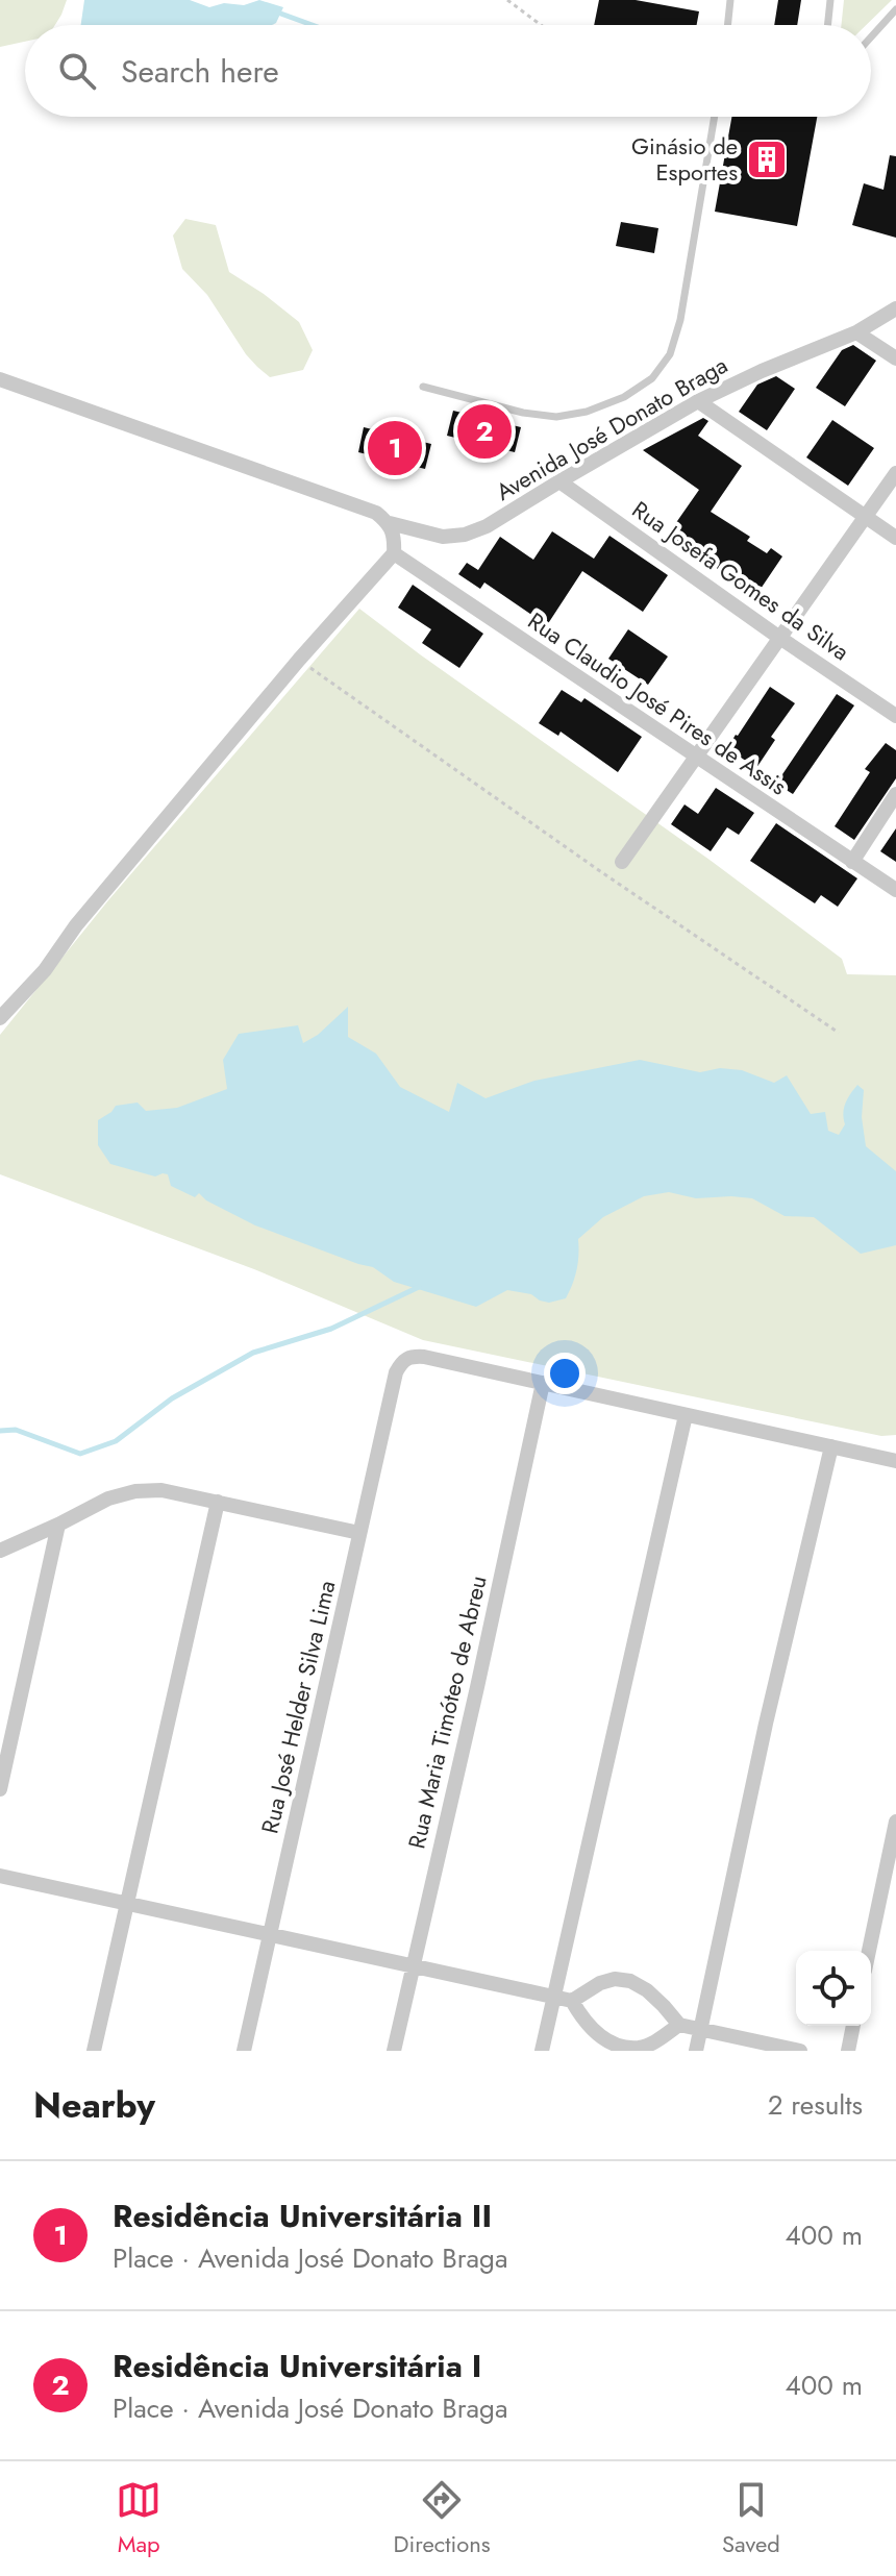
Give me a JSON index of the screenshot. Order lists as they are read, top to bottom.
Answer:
{
  "streets": {
    "street": [
      "Avenida José Donato Braga",
      "Rua Josefa Gomes da Silva",
      "Rua Claudio José Pires de Assis",
      "Rua José Helder Silva Lima",
      "Rua Maria Timóteo de Abreu"
    ]
  },
  "crossings": [
    ["Avenida José Donato Braga", "Rua Josefa Gomes da Silva"],
    ["Rua José Helder Silva Lima", "Rua Maria Timóteo de Abreu"]
  ],
  "places": {
    "building": ["Ginásio de Esportes"]
  },
  "page": {
    "search": "Search here",
    "pins": ["2", "1"],
    "heading": ["Nearby", "2 results"],
    "list": [
      {
        "mark": "1",
        "name": "Residência Universitária II",
        "note": "Place · Avenida José Donato Braga",
        "value": "400 m"
      },
      {
        "mark": "2",
        "name": "Residência Universitária I",
        "note": "Place · Avenida José Donato Braga",
        "value": "400 m"
      }
    ],
    "nav": ["Map", "Directions", "Saved"]
  }
}
